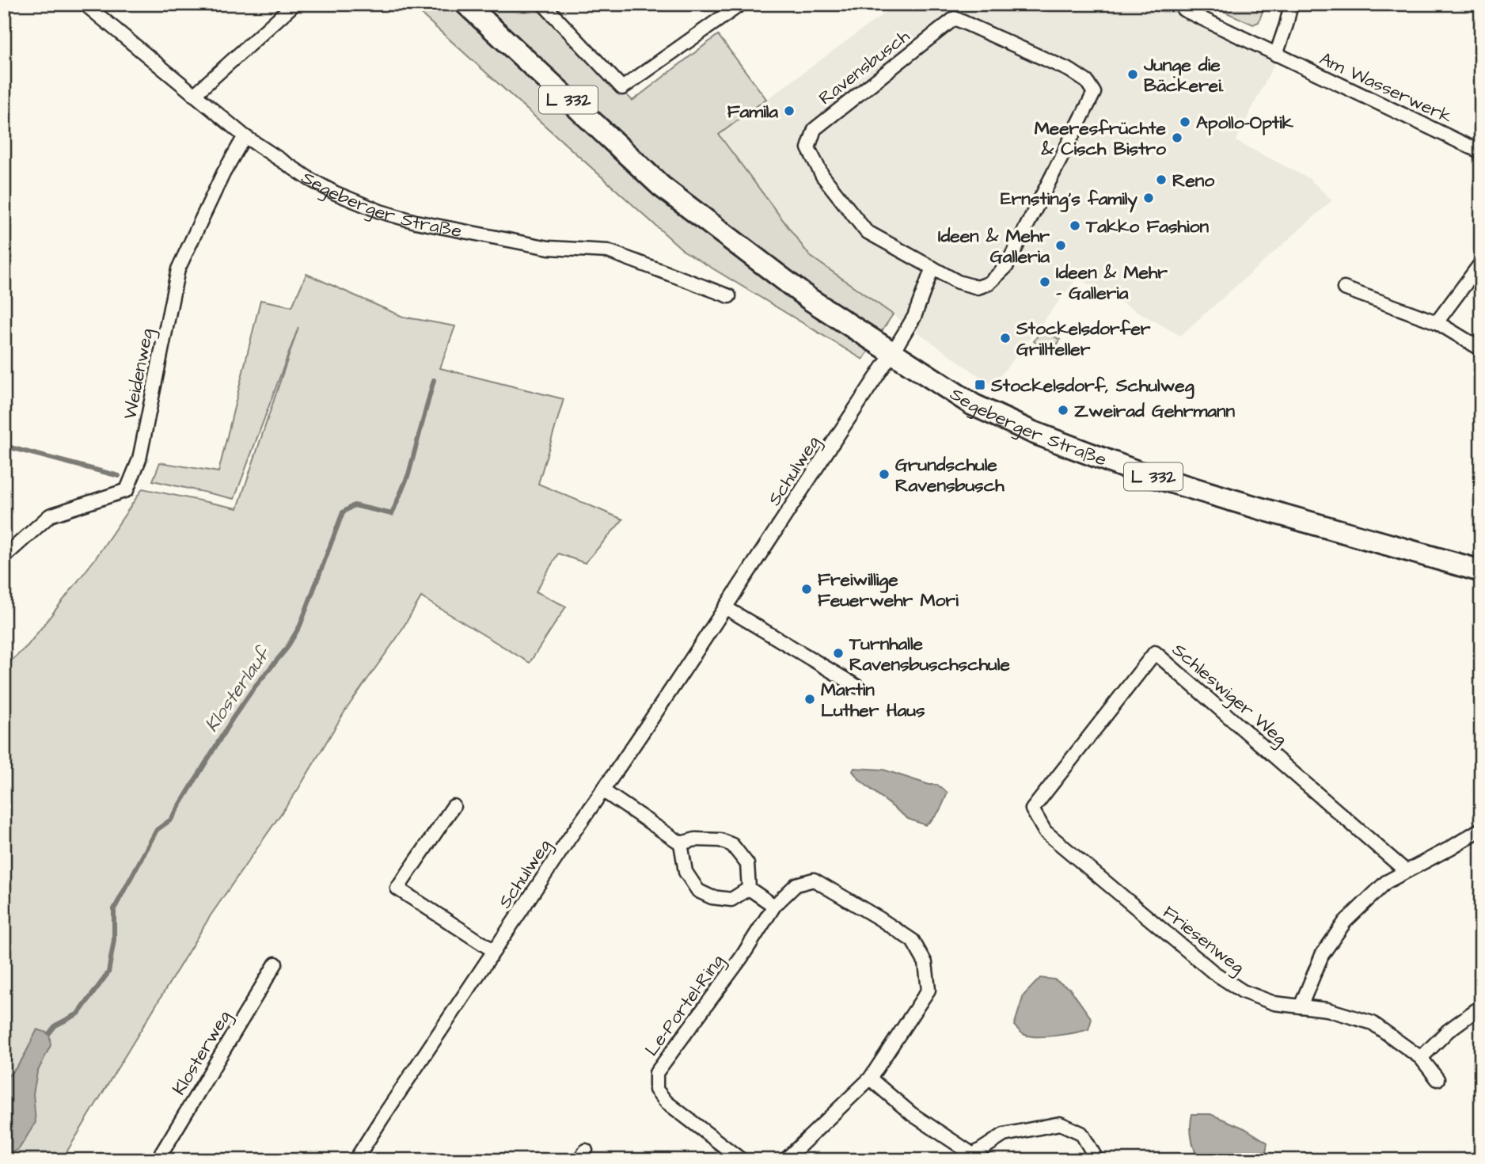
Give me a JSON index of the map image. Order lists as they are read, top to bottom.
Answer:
{
  "streets": {
    "main road": ["L 332", "Segeberger Straße"],
    "street": [
      "Ravensbusch",
      "Am Wasserwerk",
      "Weidenweg",
      "Schulweg",
      "Schleswiger Weg",
      "Friesenweg",
      "Le-Portel-Ring",
      "Klosterweg"
    ]
  },
  "crossings": [
    ["Segeberger Straße", "Weidenweg"],
    ["Segeberger Straße", "Schulweg"],
    ["Schleswiger Weg", "Friesenweg"]
  ],
  "water": ["Klosterlauf"],
  "places": {
    "other": [
      "Junge die Bäckerei.",
      "Famila",
      "Apollo-Optik",
      "Meeresfrüchte & Cisch Bistro",
      "Reno",
      "Ernsting's family",
      "Takko Fashion",
      "Ideen & Mehr Galleria",
      "Ideen & Mehr - Galleria",
      "Stockelsdorfer Grillteller",
      "Zweirad Gehrmann",
      "Grundschule Ravensbusch",
      "Freiwillige Feuerwehr Mori",
      "Turnhalle Ravensbuschschule",
      "Martin Luther Haus"
    ],
    "transit": ["Stockelsdorf, Schulweg"]
  }
}
